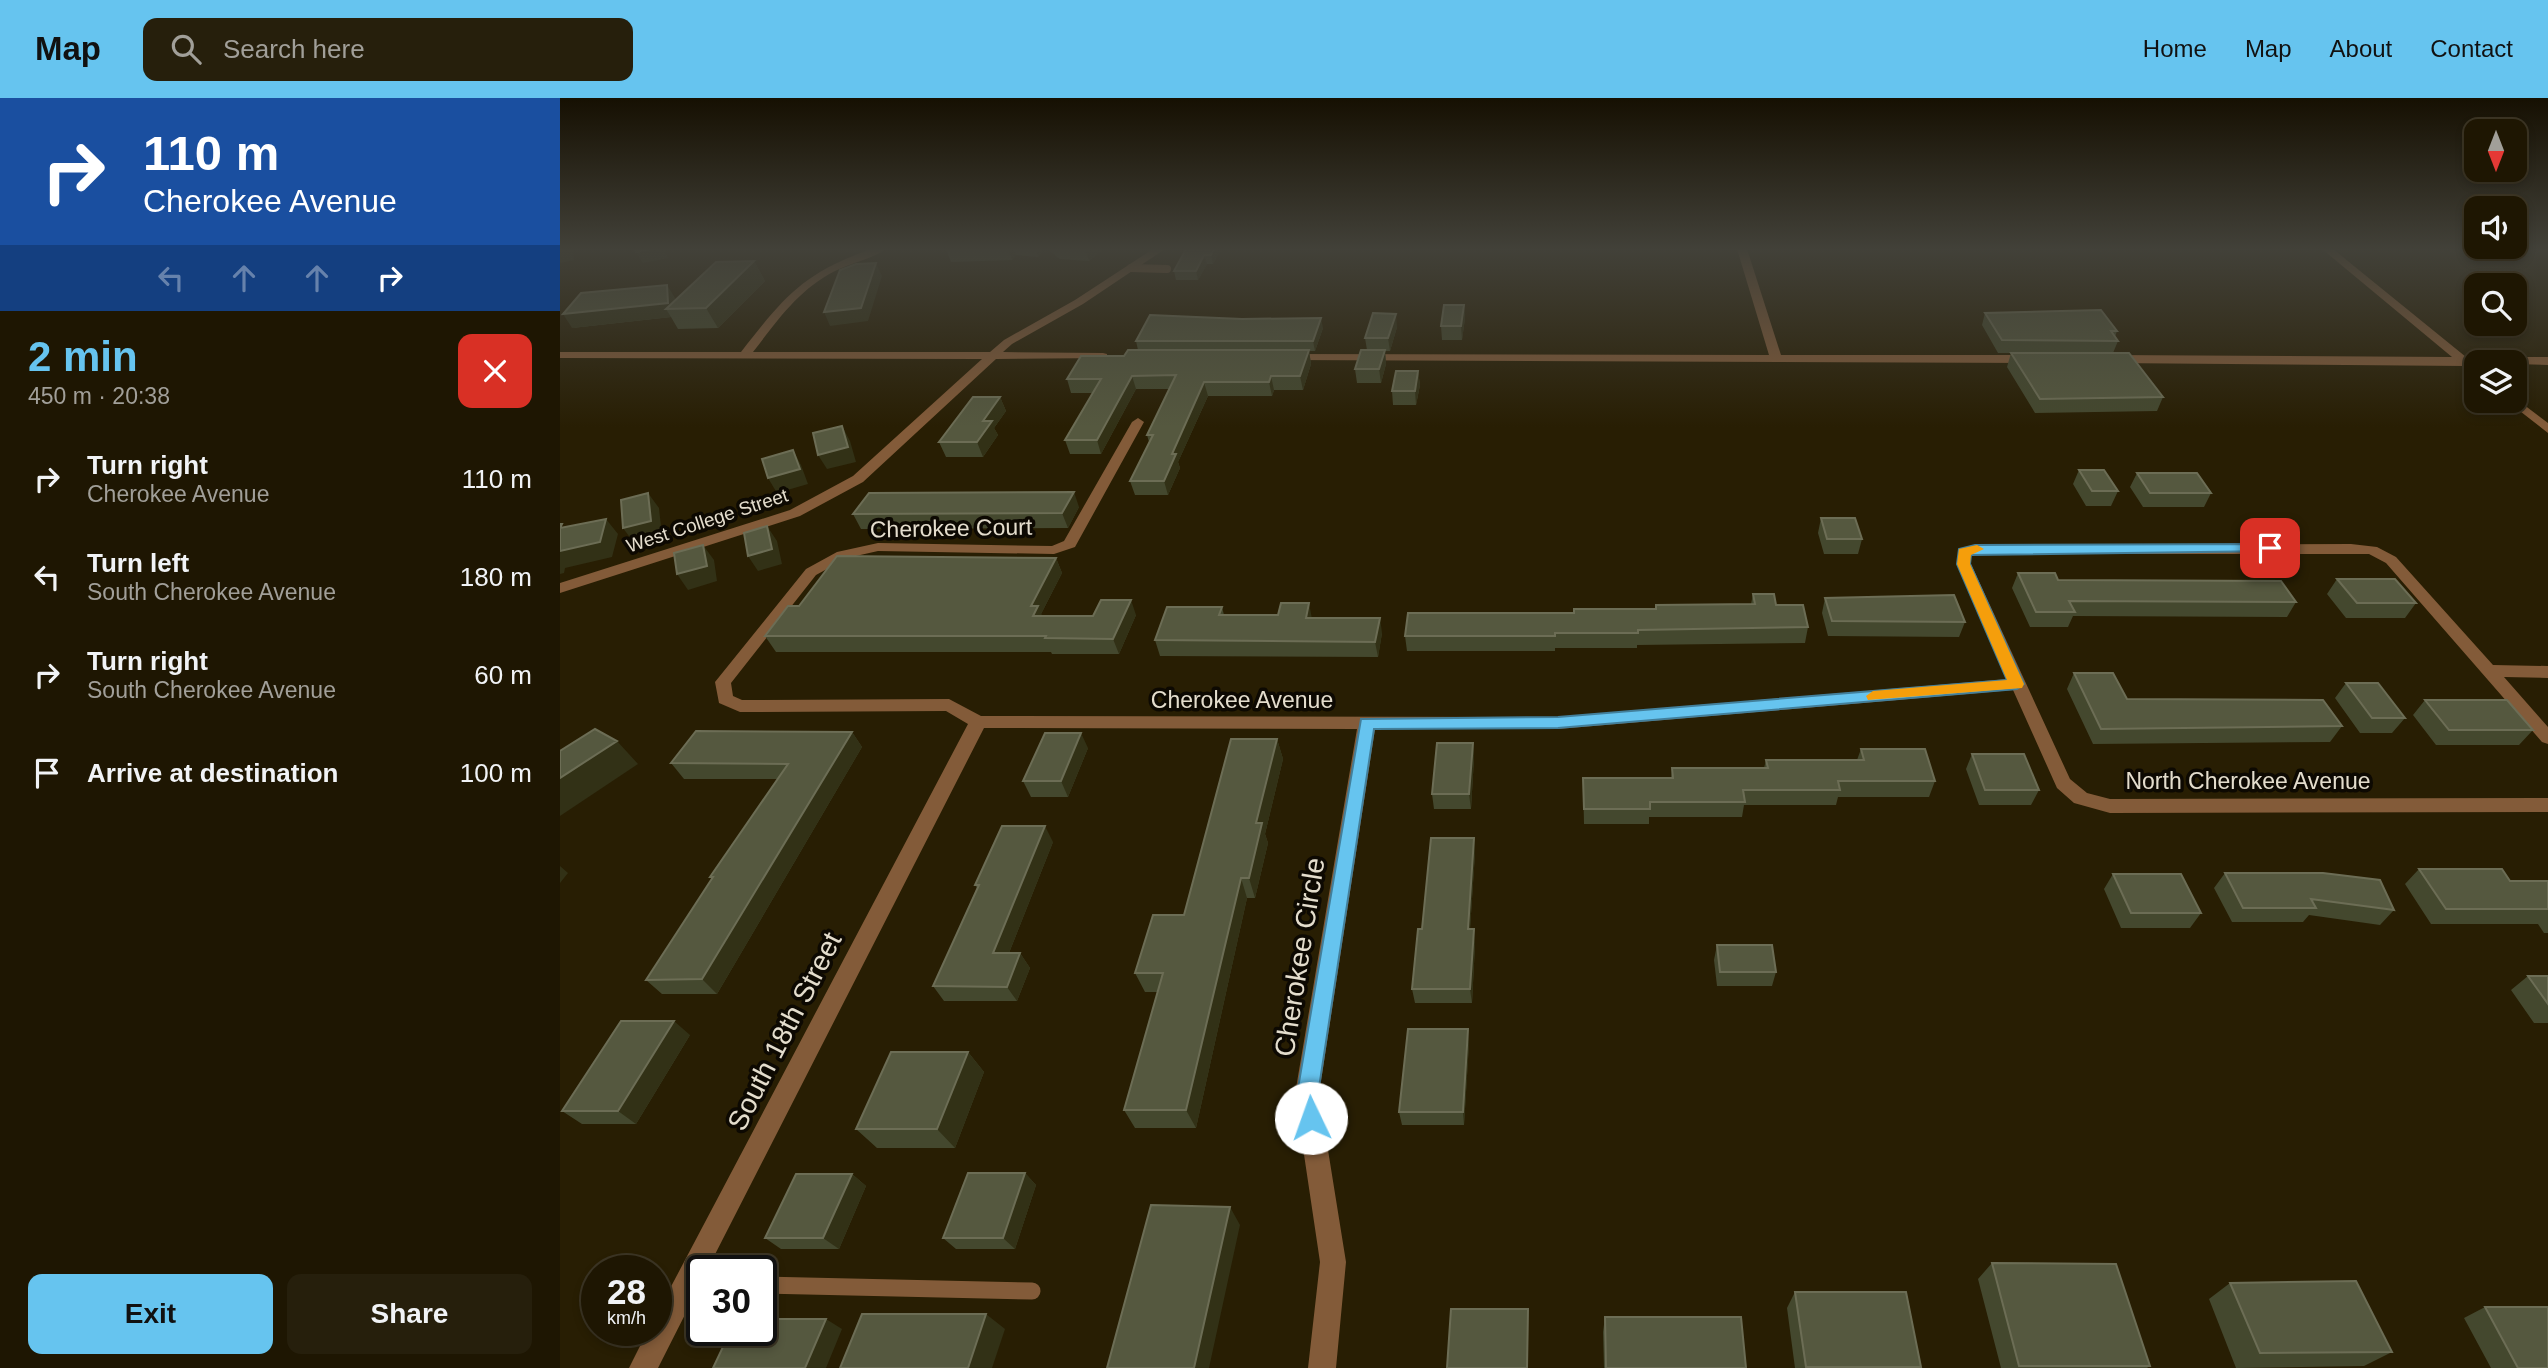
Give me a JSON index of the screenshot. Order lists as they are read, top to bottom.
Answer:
{
  "streets": {
    "street": [
      "West College Street",
      "Cherokee Court",
      "Cherokee Avenue",
      "North Cherokee Avenue",
      "Cherokee Circle",
      "South 18th Street"
    ]
  },
  "crossings": [
    ["Cherokee Court", "Cherokee Avenue"],
    ["Cherokee Avenue", "North Cherokee Avenue"],
    ["Cherokee Avenue", "Cherokee Circle"],
    ["Cherokee Avenue", "South 18th Street"]
  ],
  "north": "bottom",
  "page": {
    "header": "Map",
    "search": "Search here",
    "nav": [
      "Home",
      "Map",
      "About",
      "Contact"
    ],
    "turn": ["110 m", "Cherokee Avenue"],
    "heading": ["2 min", "450 m · 20:38"],
    "list": [
      {
        "name": "Turn right",
        "note": "Cherokee Avenue",
        "value": "110 m"
      },
      {
        "name": "Turn left",
        "note": "South Cherokee Avenue",
        "value": "180 m"
      },
      {
        "name": "Turn right",
        "note": "South Cherokee Avenue",
        "value": "60 m"
      },
      {
        "name": "Arrive at destination",
        "value": "100 m"
      }
    ],
    "speed": "28 km/h",
    "limit": "30",
    "buttons": ["Exit", "Share"]
  }
}
